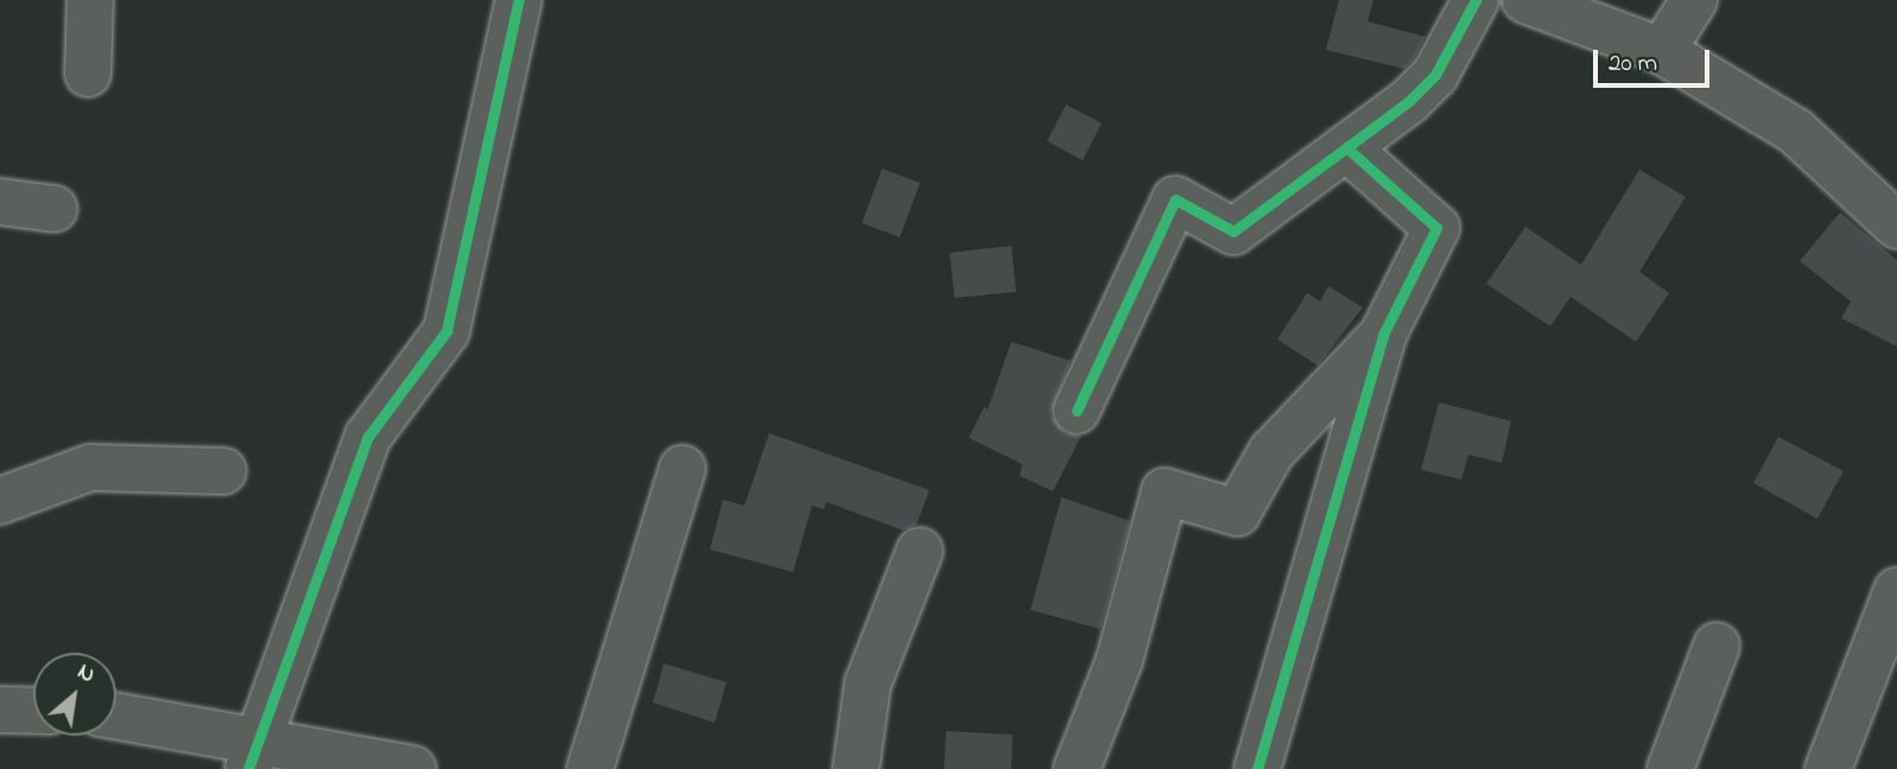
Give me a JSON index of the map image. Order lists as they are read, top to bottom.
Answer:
{
  "scale_bar": "20 m",
  "north": "top right"
}
